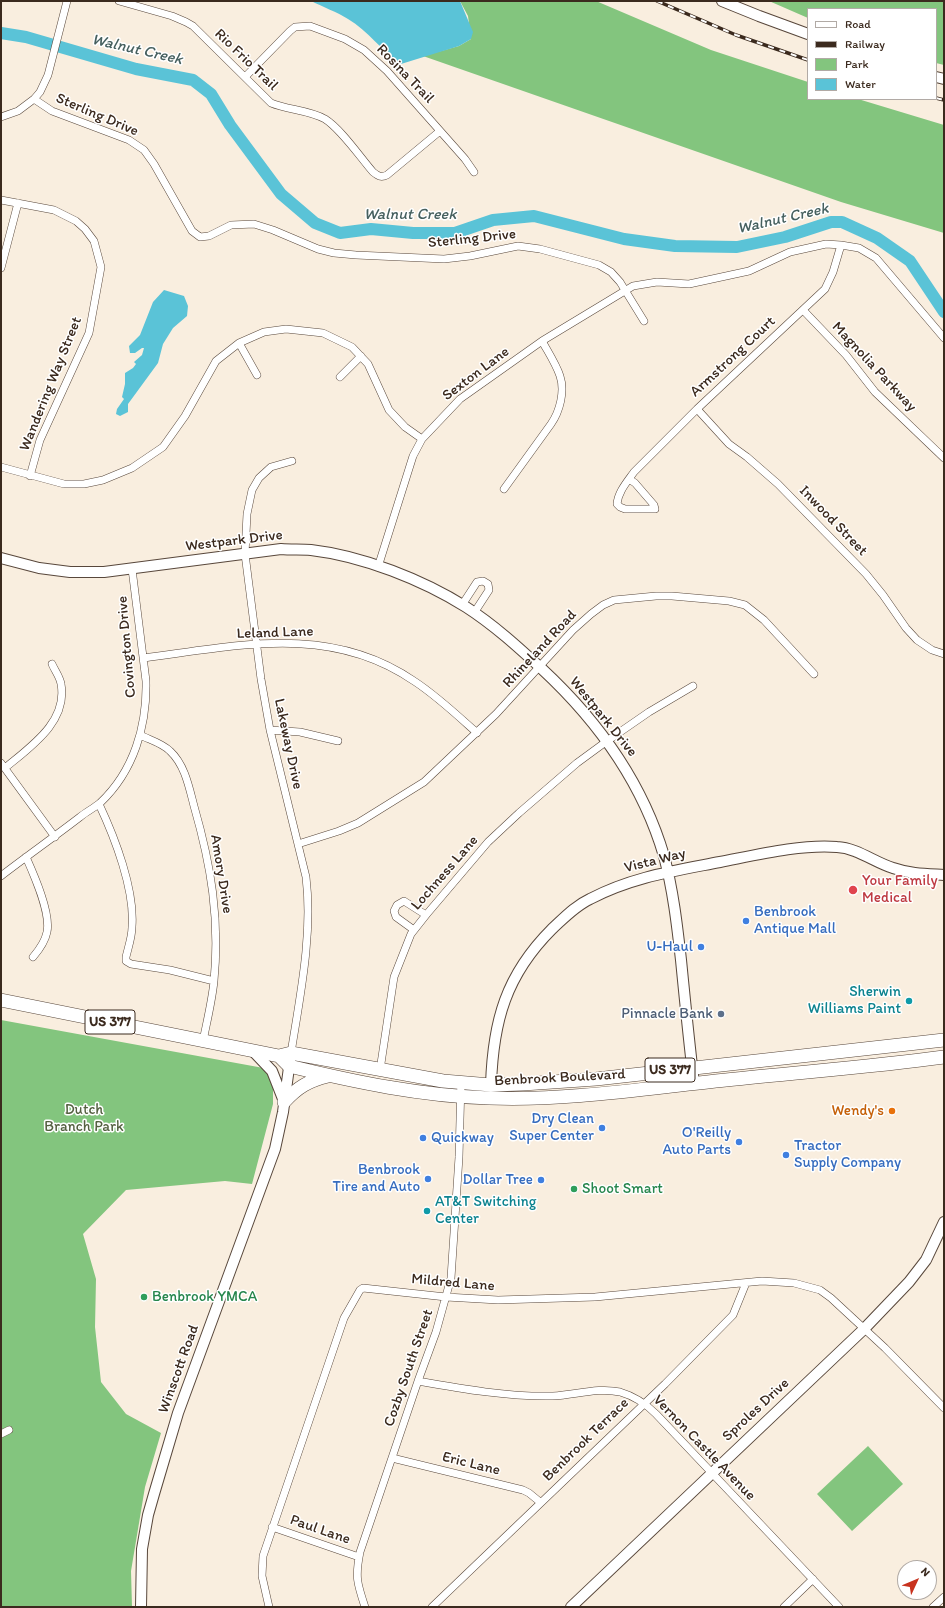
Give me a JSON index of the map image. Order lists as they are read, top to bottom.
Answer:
{
  "streets": {
    "highway": ["US 377", "Benbrook Boulevard"],
    "street": [
      "Rio Frio Trail",
      "Rosina Trail",
      "Sterling Drive",
      "Armstrong Court",
      "Magnolia Parkway",
      "Sexton Lane",
      "Wandering Way Street",
      "Inwood Street",
      "Westpark Drive",
      "Leland Lane",
      "Covington Drive",
      "Rhineland Road",
      "Lakeway Drive",
      "Vista Way",
      "Lochness Lane",
      "Amory Drive",
      "Mildred Lane",
      "Cozby South Street",
      "Winscott Road",
      "Sproles Drive",
      "Benbrook Terrace",
      "Vernon Castle Avenue",
      "Eric Lane",
      "Paul Lane"
    ]
  },
  "crossings": [
    ["Rio Frio Trail", "Rosina Trail"],
    ["Sterling Drive", "Sexton Lane"],
    ["Armstrong Court", "Magnolia Parkway"],
    ["Armstrong Court", "Inwood Street"],
    ["Sexton Lane", "Westpark Drive"],
    ["Westpark Drive", "Covington Drive"],
    ["Westpark Drive", "Rhineland Road"],
    ["Westpark Drive", "Lakeway Drive"],
    ["Westpark Drive", "Vista Way"],
    ["Westpark Drive", "Lochness Lane"],
    ["Westpark Drive", "Benbrook Boulevard"],
    ["Leland Lane", "Covington Drive"],
    ["Leland Lane", "Rhineland Road"],
    ["Leland Lane", "Lakeway Drive"],
    ["Covington Drive", "Amory Drive"],
    ["Rhineland Road", "Lakeway Drive"],
    ["Lakeway Drive", "Benbrook Boulevard"],
    ["Vista Way", "Benbrook Boulevard"],
    ["Lochness Lane", "Benbrook Boulevard"],
    ["Amory Drive", "Benbrook Boulevard"],
    ["Benbrook Boulevard", "Cozby South Street"],
    ["Benbrook Boulevard", "Winscott Road"],
    ["Mildred Lane", "Cozby South Street"],
    ["Mildred Lane", "Sproles Drive"],
    ["Mildred Lane", "Benbrook Terrace"],
    ["Mildred Lane", "Paul Lane"],
    ["Cozby South Street", "Vernon Castle Avenue"],
    ["Cozby South Street", "Eric Lane"],
    ["Cozby South Street", "Paul Lane"],
    ["Sproles Drive", "Vernon Castle Avenue"],
    ["Benbrook Terrace", "Vernon Castle Avenue"],
    ["Benbrook Terrace", "Eric Lane"]
  ],
  "water": ["Walnut Creek"],
  "parks": ["Dutch Branch Park"],
  "places": [
    "Your Family Medical",
    "Benbrook Antique Mall",
    "U-Haul",
    "Sherwin Williams Paint",
    "Pinnacle Bank",
    "Wendy's",
    "Dry Clean Super Center",
    "Quickway",
    "O'Reilly Auto Parts",
    "Tractor Supply Company",
    "Benbrook Tire and Auto",
    "Dollar Tree",
    "Shoot Smart",
    "AT&T Switching Center",
    "Benbrook YMCA"
  ],
  "legend": [
    "Road",
    "Railway",
    "Park",
    "Water"
  ],
  "north": "top right"
}
